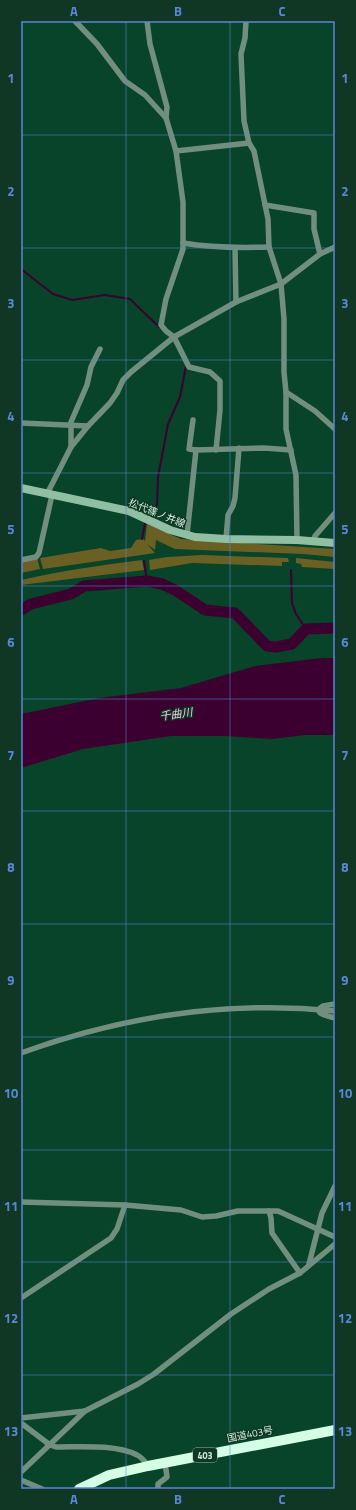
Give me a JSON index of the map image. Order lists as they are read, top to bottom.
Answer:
{
  "streets": {
    "highway": ["国道403号", "403"],
    "main road": ["松代篠ノ井線"]
  },
  "water": ["千曲川"],
  "grid": {
    "columns": ["A", "B", "C"],
    "rows": [
      "1",
      "2",
      "3",
      "4",
      "5",
      "6",
      "7",
      "8",
      "9",
      "10",
      "11",
      "12",
      "13"
    ]
  }
}
